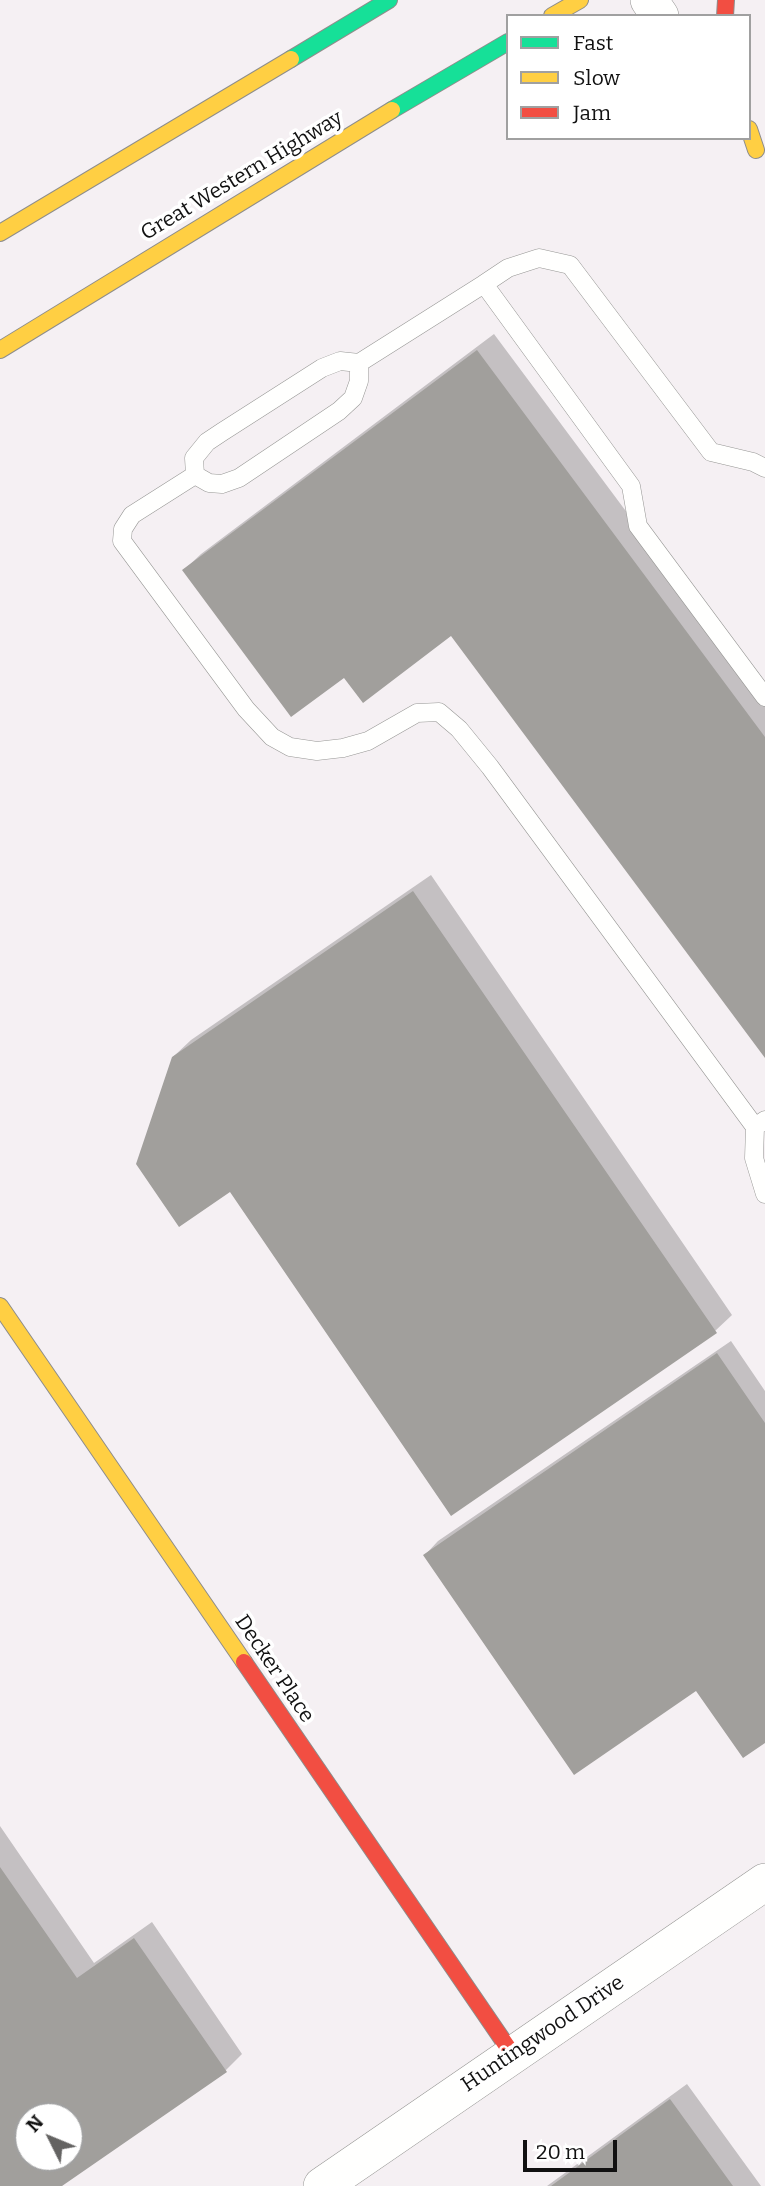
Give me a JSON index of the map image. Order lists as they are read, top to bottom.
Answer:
{
  "streets": {
    "main road": ["Great Western Highway", "Decker Place"],
    "street": ["Huntingwood Drive"]
  },
  "crossings": [
    ["Decker Place", "Huntingwood Drive"]
  ],
  "legend": ["Fast", "Slow", "Jam"],
  "scale_bar": "20 m",
  "north": "top left"
}
